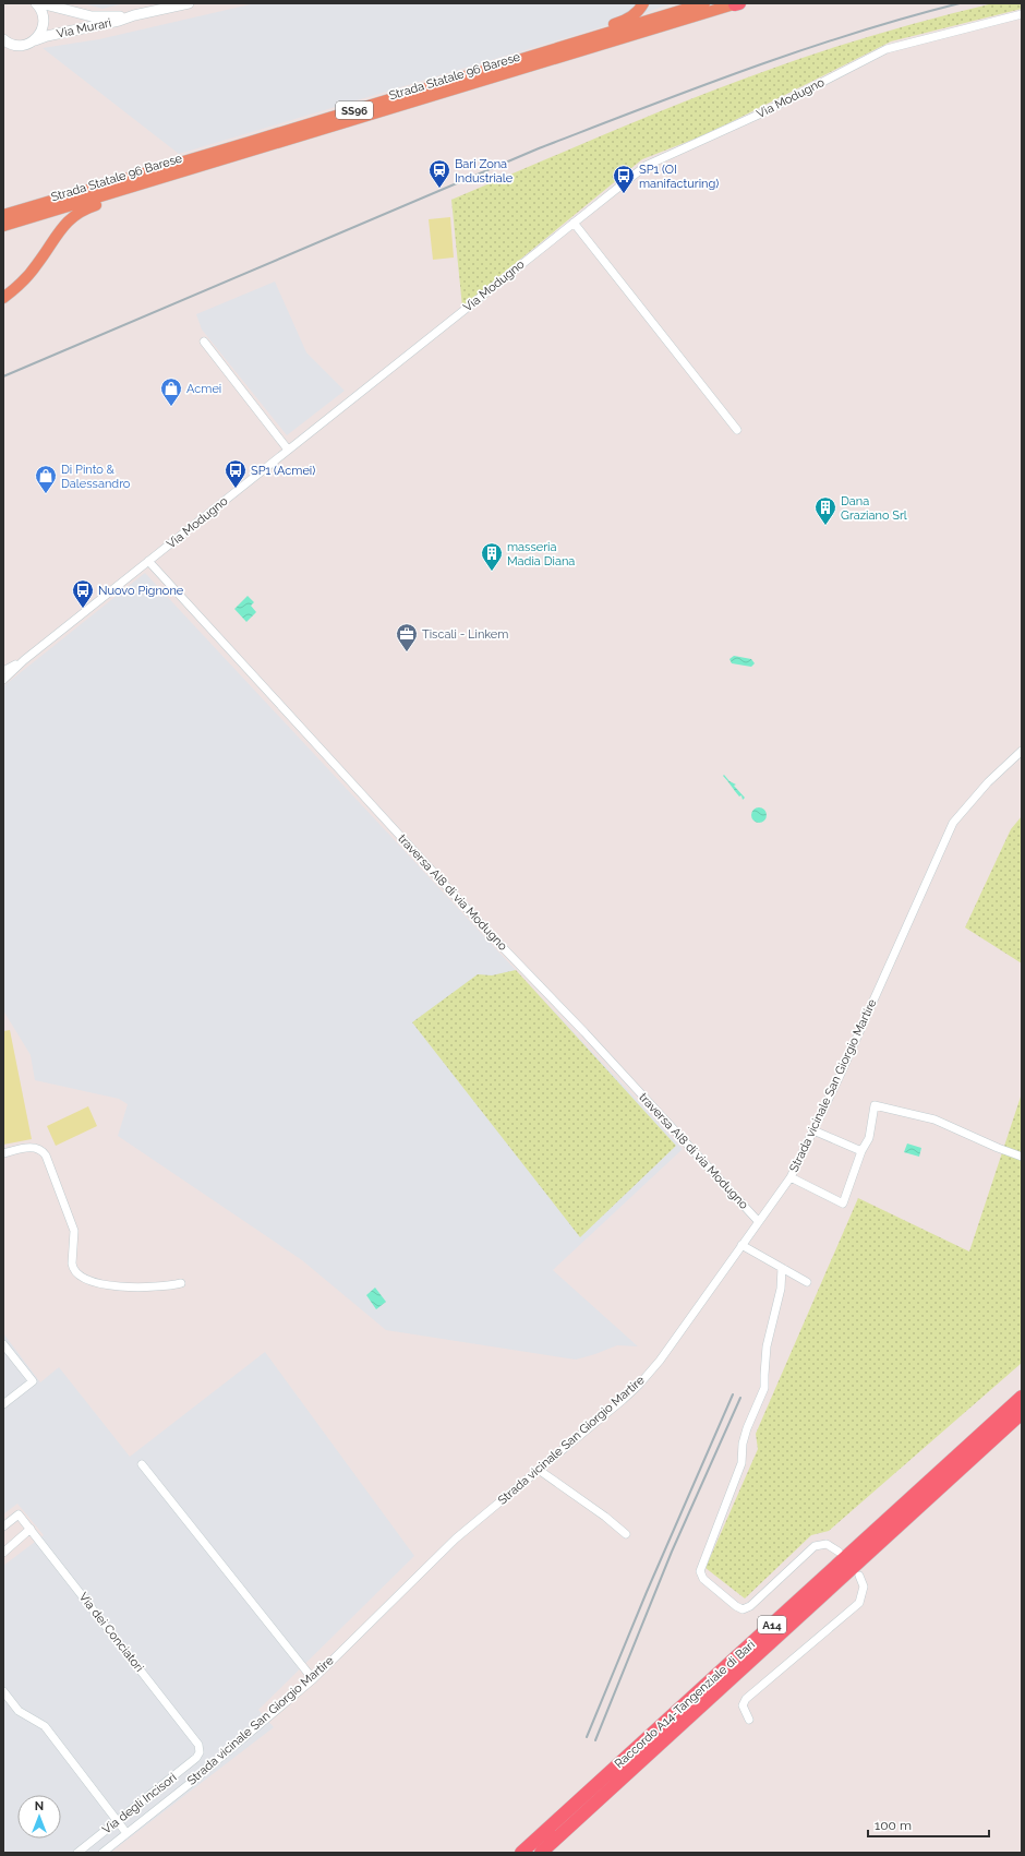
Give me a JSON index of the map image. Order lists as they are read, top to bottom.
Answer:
{
  "streets": {
    "highway": ["A14", "Raccordo A14-Tangenziale di Bari"],
    "main road": ["Strada Statale 96 Barese", "SS96"],
    "street": [
      "Via Murari",
      "Via Modugno",
      "traversa AI8 di via Modugno",
      "Strada vicinale San Giorgio Martire",
      "Via dei Conciatori",
      "Via degli Incisori"
    ]
  },
  "crossings": [
    ["Via Modugno", "traversa AI8 di via Modugno"],
    ["traversa AI8 di via Modugno", "Strada vicinale San Giorgio Martire"],
    ["Via dei Conciatori", "Via degli Incisori"]
  ],
  "places": {
    "station": ["Bari Zona Industriale"],
    "bus stop": ["SP1 (OI manifacturing)", "SP1 (Acmei)", "Nuovo Pignone"],
    "shop": ["Acmei", "Di Pinto & Dalessandro"],
    "building": ["Dana Graziano Srl", "masseria Madia Diana"],
    "office": ["Tiscali - Linkem"]
  },
  "scale_bar": "100 m",
  "north": "top"
}
